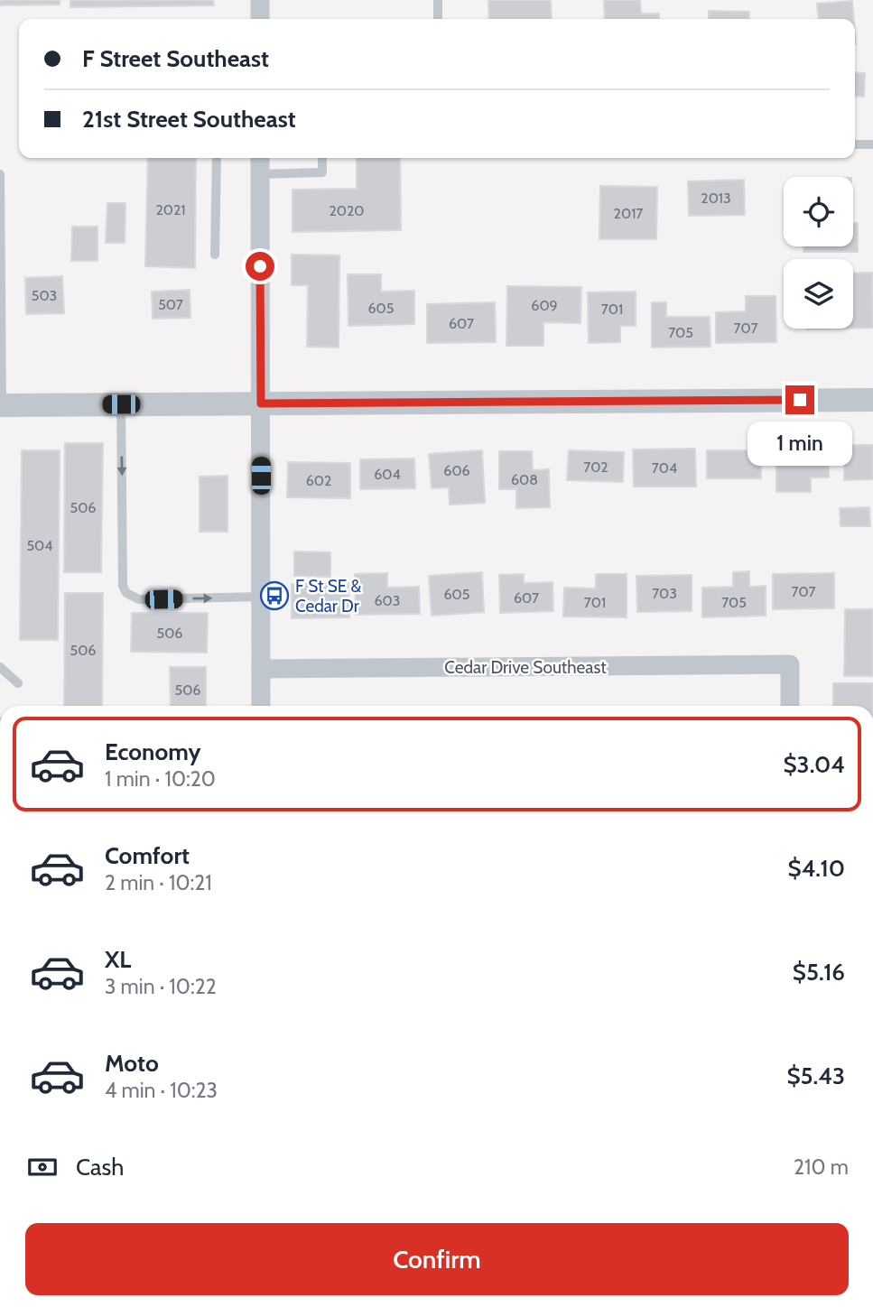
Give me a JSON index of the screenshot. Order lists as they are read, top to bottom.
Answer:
{
  "streets": {
    "street": ["Cedar Drive Southeast"]
  },
  "places": {
    "bus stop": ["F St SE & Cedar Dr"]
  },
  "house_numbers": [
    "2013",
    "2021",
    "2020",
    "2017",
    "503",
    "507",
    "609",
    "605",
    "701",
    "607",
    "707",
    "705",
    "702",
    "704",
    "606",
    "604",
    "608",
    "602",
    "506",
    "504",
    "707",
    "703",
    "605",
    "607",
    "603",
    "701",
    "705",
    "506",
    "506",
    "506"
  ],
  "page": {
    "banner": ["F Street Southeast", "21st Street Southeast"],
    "bubble": "1 min",
    "list": [
      {
        "name": "Economy",
        "note": "1 min · 10:20",
        "value": "$3.04"
      },
      {
        "name": "Comfort",
        "note": "2 min · 10:21",
        "value": "$4.10"
      },
      {
        "name": "XL",
        "note": "3 min · 10:22",
        "value": "$5.16"
      },
      {
        "name": "Moto",
        "note": "4 min · 10:23",
        "value": "$5.43"
      }
    ],
    "pay": ["Cash", "210 m"],
    "buttons": "Confirm"
  }
}
